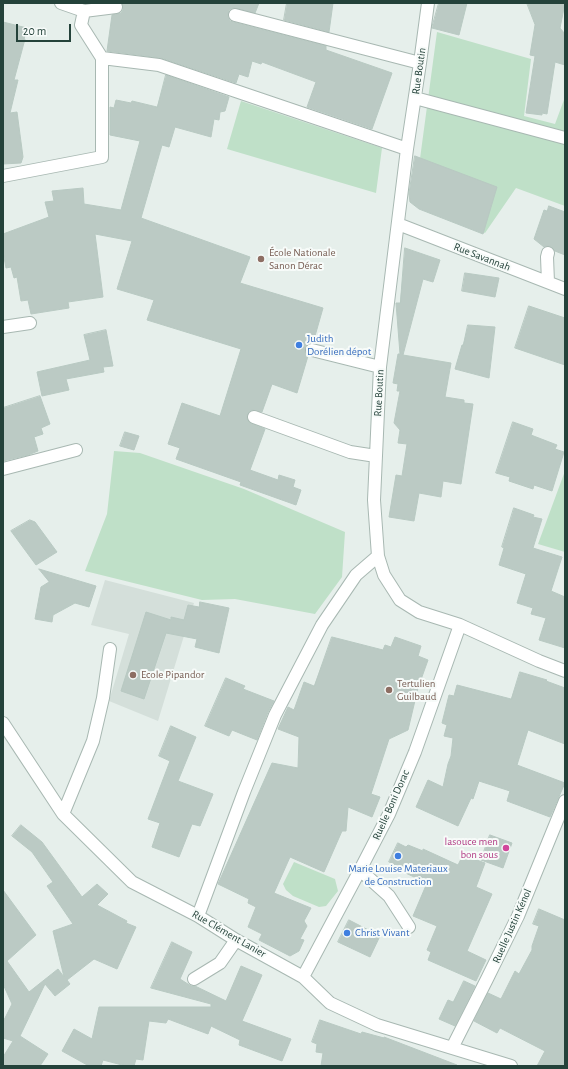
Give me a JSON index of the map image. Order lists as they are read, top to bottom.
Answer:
{
  "streets": {
    "street": [
      "Rue Boutin",
      "Rue Savannah",
      "Ruelle Boni Dorac",
      "Ruelle Justin Kénol",
      "Rue Clément Lanier"
    ]
  },
  "crossings": [
    ["Rue Boutin", "Rue Savannah"],
    ["Rue Boutin", "Ruelle Boni Dorac"],
    ["Ruelle Boni Dorac", "Rue Clément Lanier"],
    ["Ruelle Justin Kénol", "Rue Clément Lanier"]
  ],
  "places": [
    "École Nationale Sanon Dérac",
    "Judith Dorélien dépot",
    "Ecole Pipandor",
    "Tertulien Guilbaud",
    "lasouce men bon sous",
    "Marie Louise Materiaux de Construction",
    "Christ Vivant"
  ],
  "scale_bar": "20 m"
}
